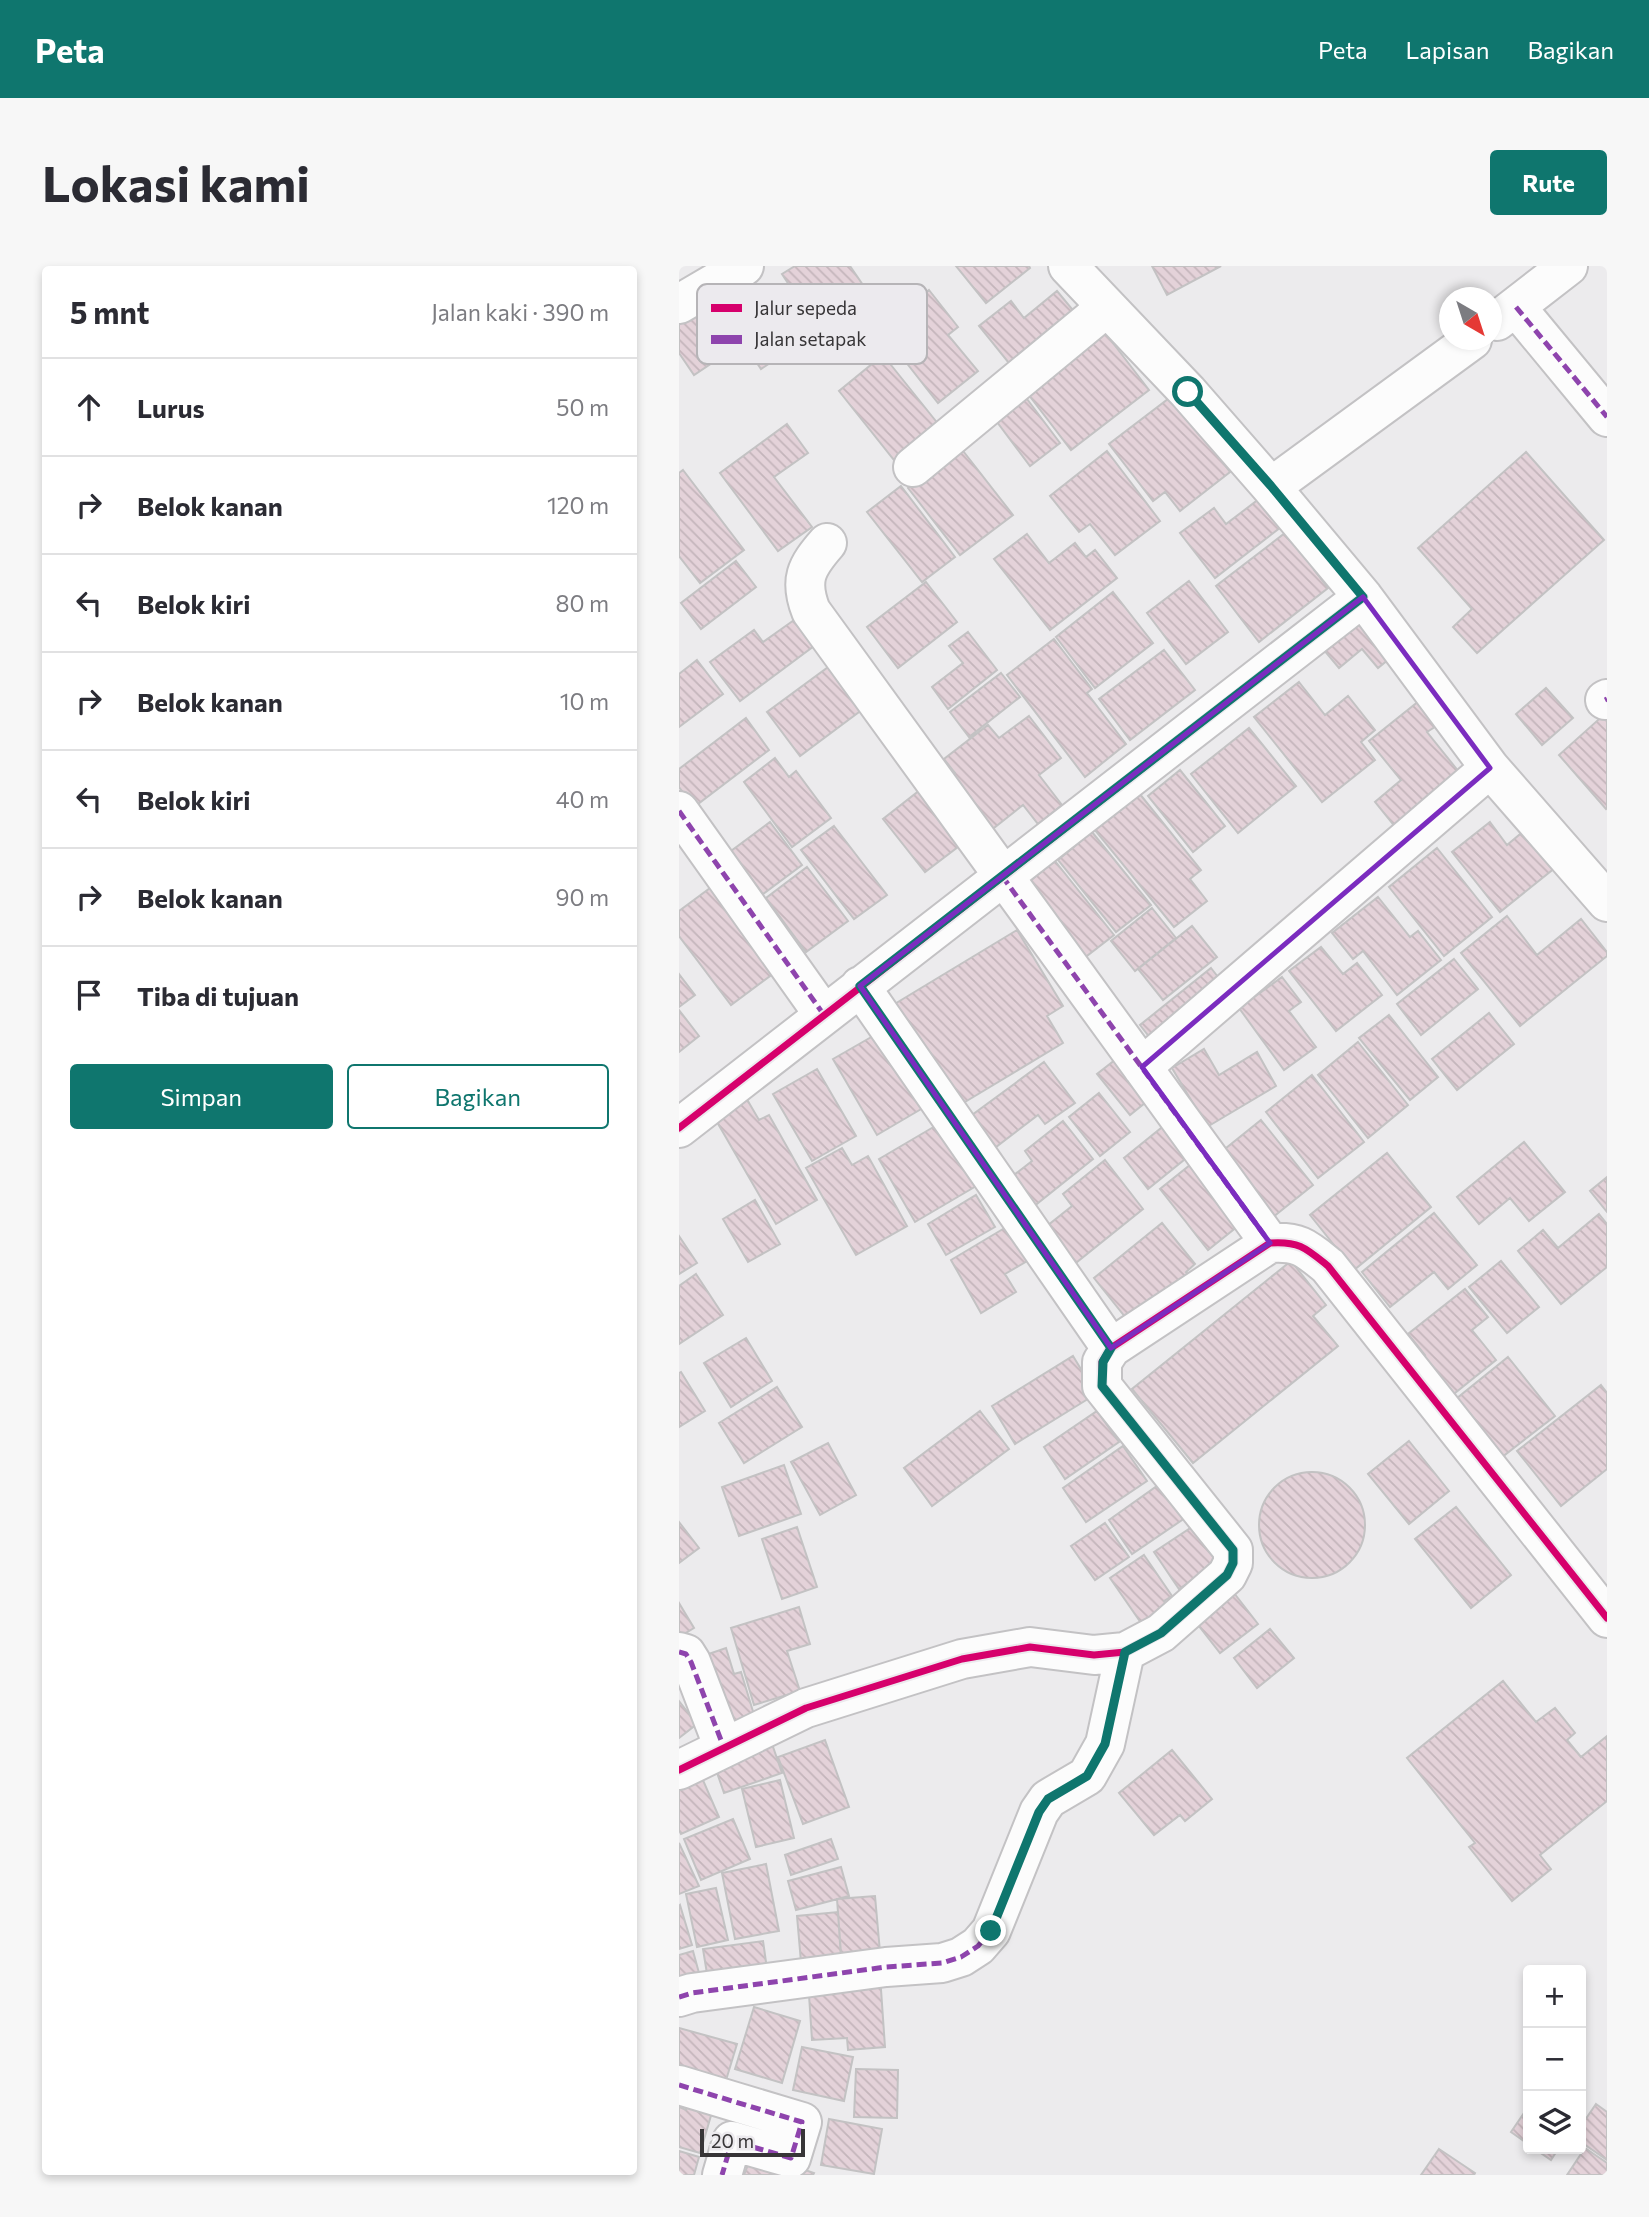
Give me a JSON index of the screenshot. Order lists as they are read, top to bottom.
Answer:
{
  "legend": ["Jalur sepeda", "Jalan setapak"],
  "scale_bar": "20 m",
  "north": "bottom right",
  "page": {
    "header": "Peta",
    "nav": ["Peta", "Lapisan", "Bagikan"],
    "buttons": [
      "Rute",
      ["Simpan", "Bagikan"]
    ],
    "title": "Lokasi kami",
    "heading": ["5 mnt", "Jalan kaki · 390 m"],
    "list": [
      ["Lurus", "50 m"],
      ["Belok kanan", "120 m"],
      ["Belok kiri", "80 m"],
      ["Belok kanan", "10 m"],
      ["Belok kiri", "40 m"],
      ["Belok kanan", "90 m"],
      "Tiba di tujuan"
    ],
    "map_buttons": ["+", "−"],
    "scale": "20 m"
  }
}
